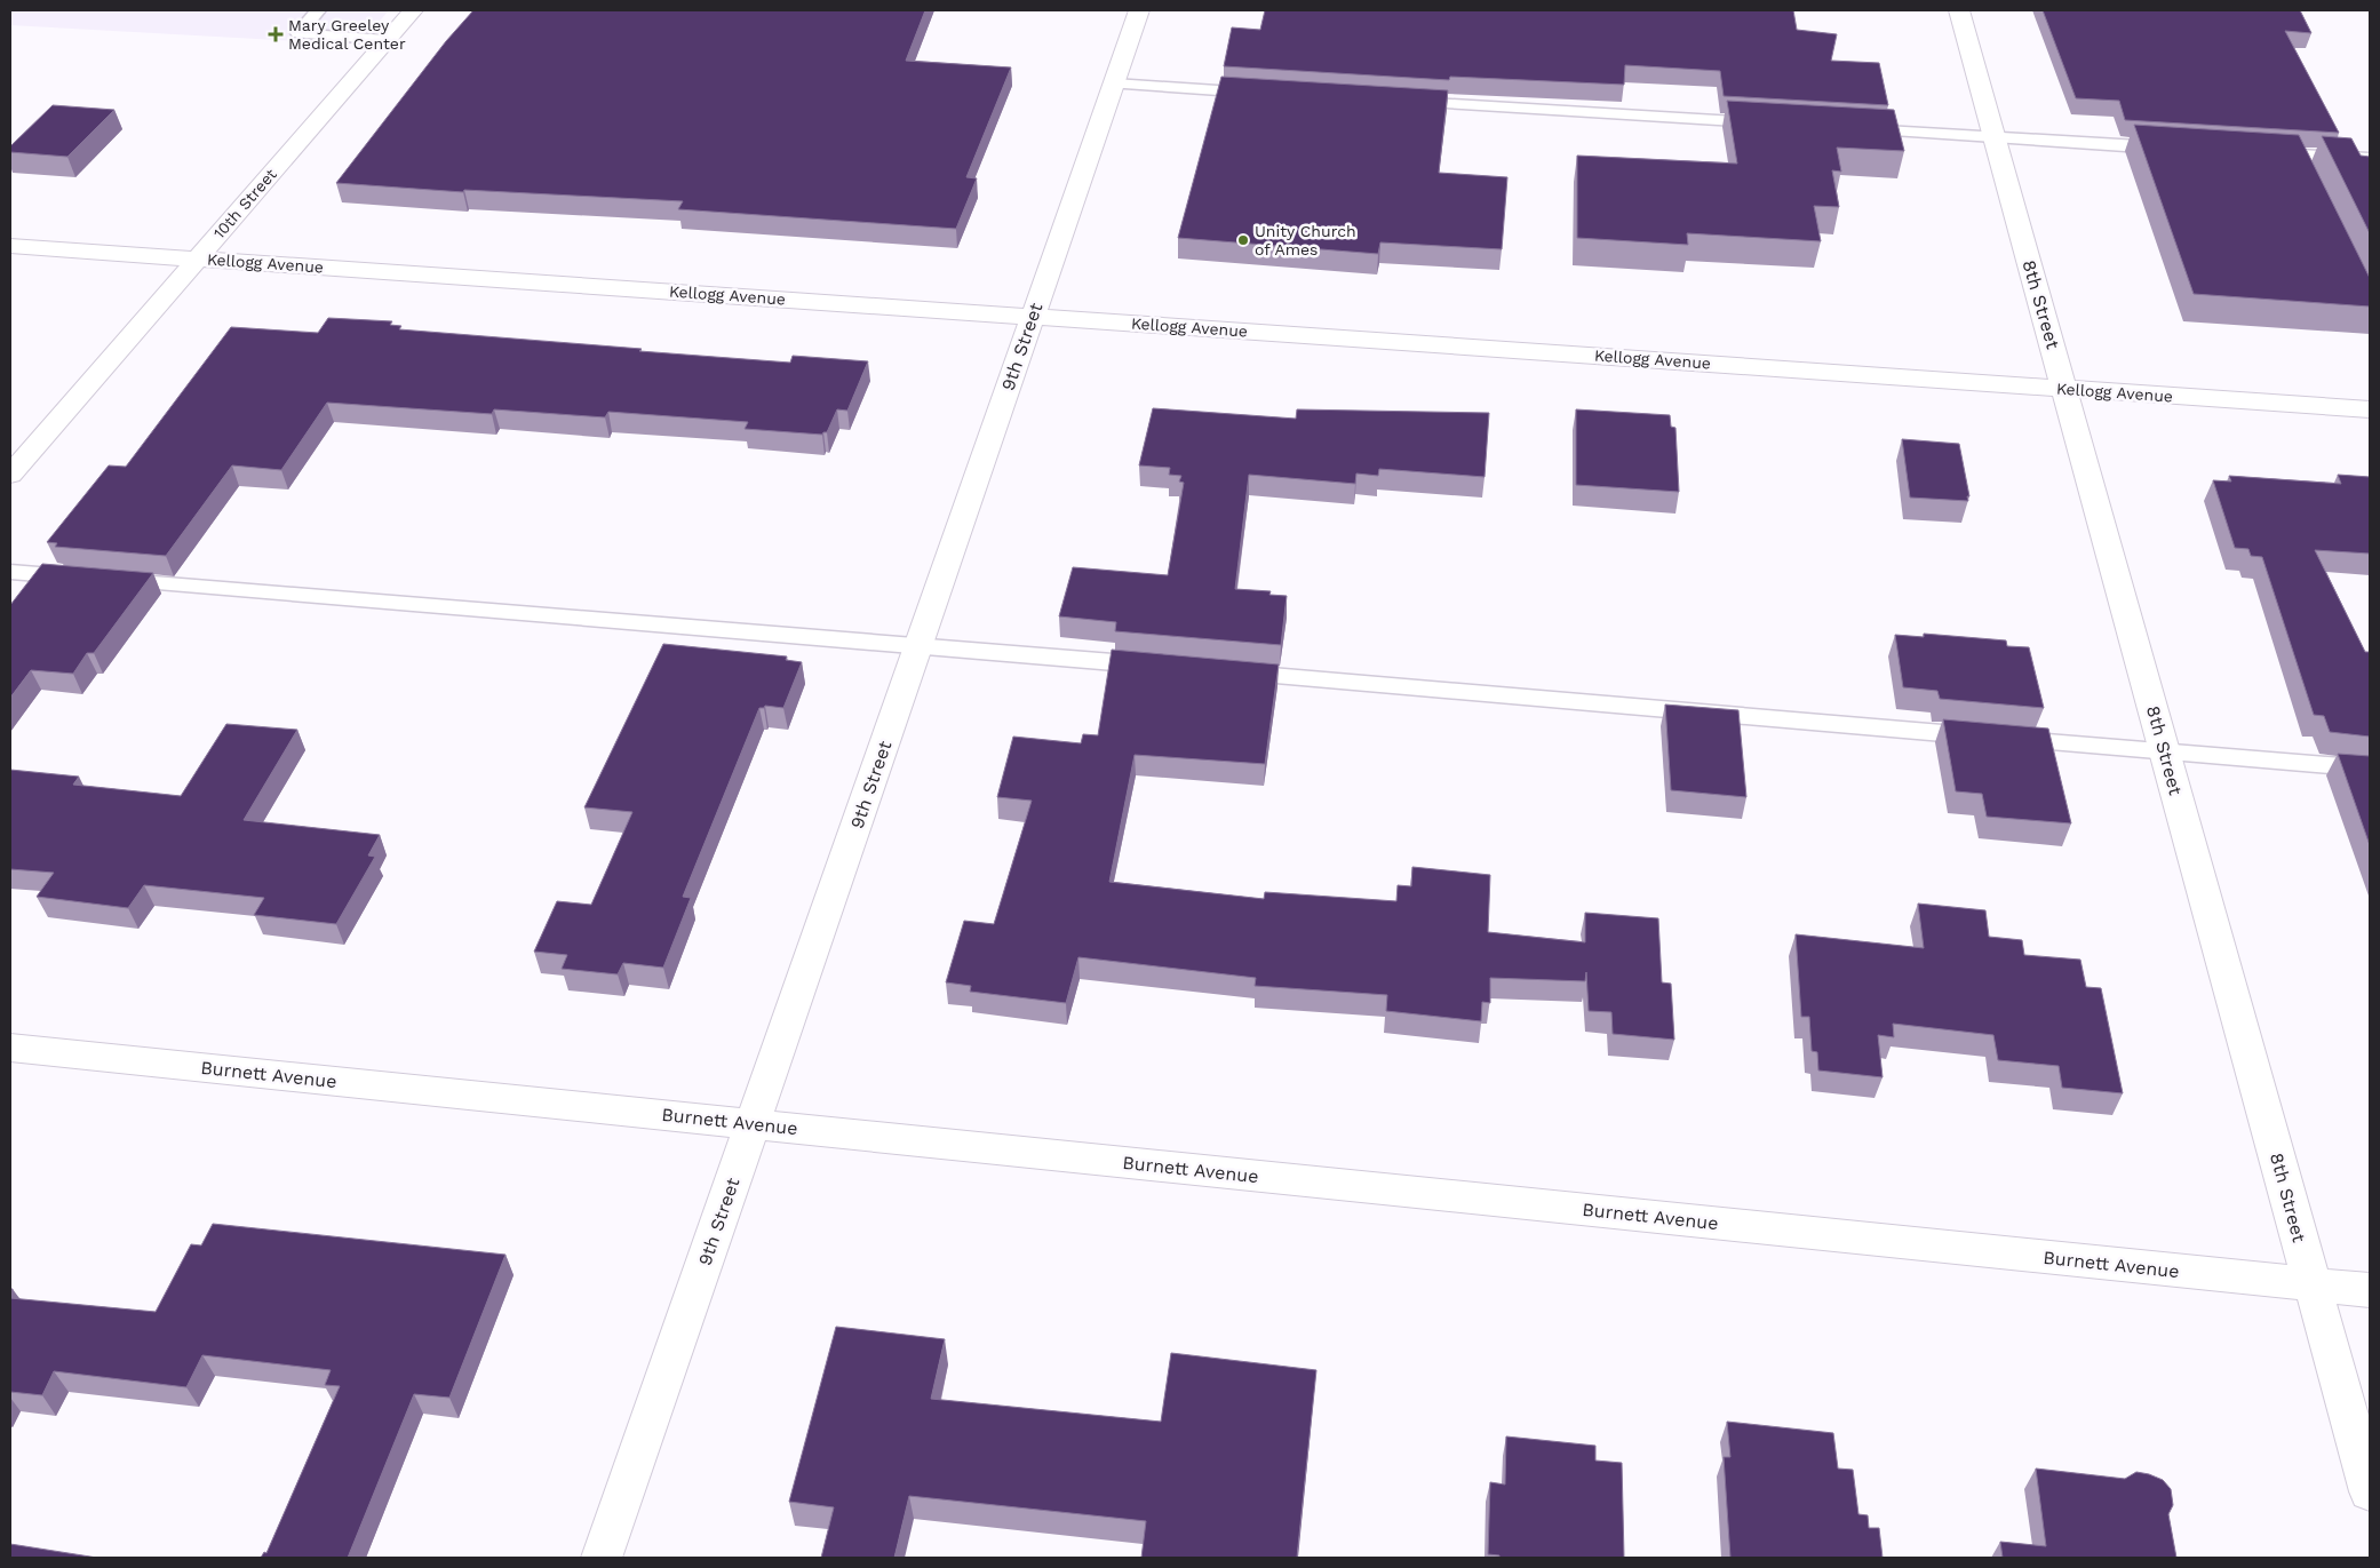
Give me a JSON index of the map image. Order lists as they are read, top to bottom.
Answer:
{
  "streets": {
    "street": [
      "10th Street",
      "Kellogg Avenue",
      "8th Street",
      "9th Street",
      "Burnett Avenue"
    ]
  },
  "crossings": [
    ["10th Street", "Kellogg Avenue"],
    ["Kellogg Avenue", "8th Street"],
    ["Kellogg Avenue", "9th Street"],
    ["8th Street", "Burnett Avenue"],
    ["9th Street", "Burnett Avenue"]
  ],
  "places": {
    "health": ["Mary Greeley Medical Center"],
    "other": ["Unity Church of Ames"]
  }
}
